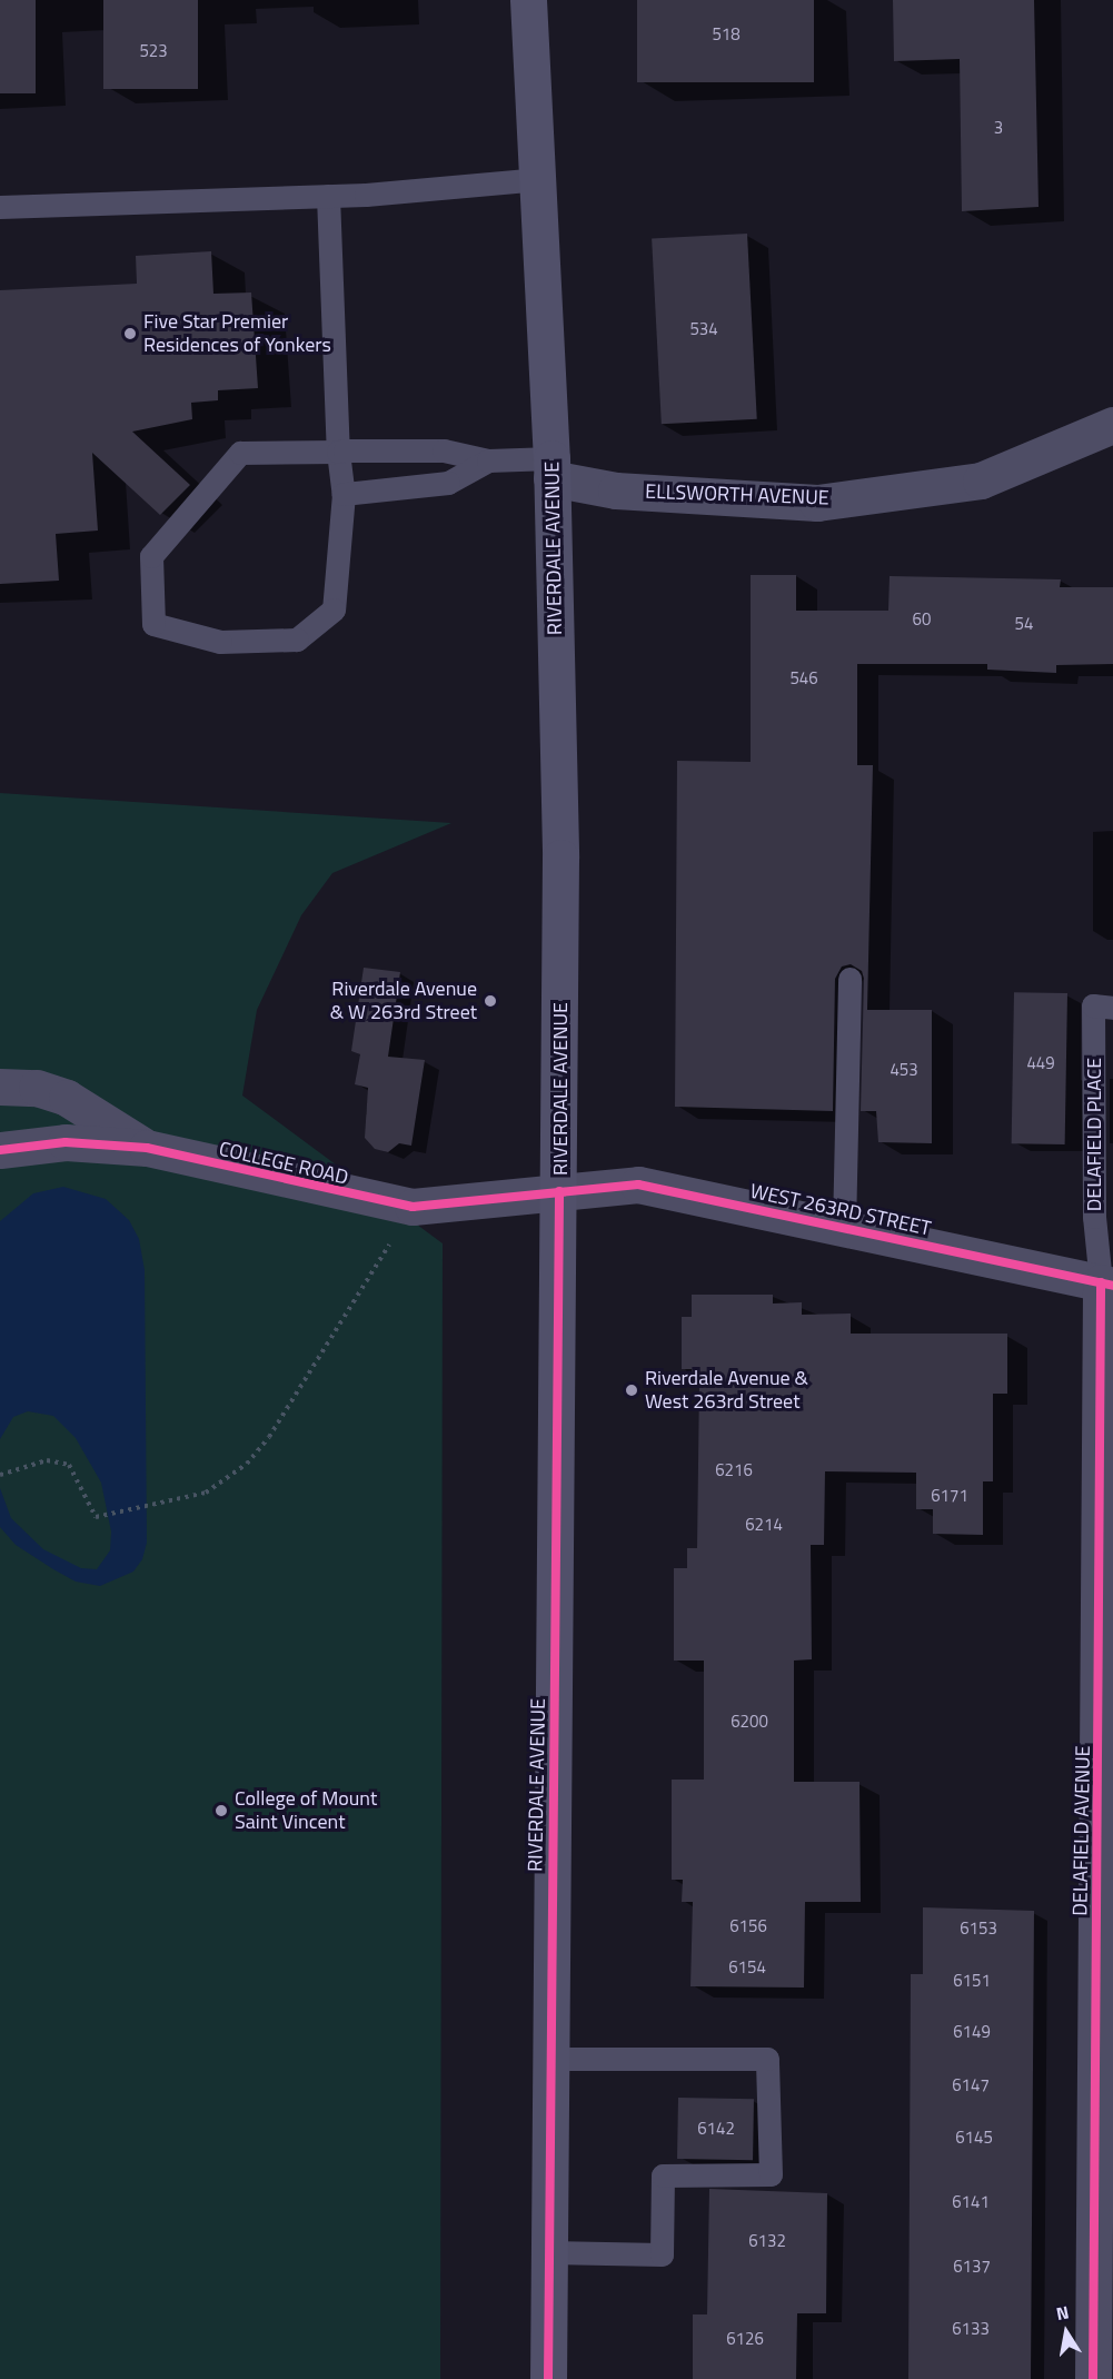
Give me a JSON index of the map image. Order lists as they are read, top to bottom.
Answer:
{
  "streets": {
    "main road": ["RIVERDALE AVENUE"],
    "street": [
      "ELLSWORTH AVENUE",
      "COLLEGE ROAD",
      "WEST 263RD STREET",
      "DELAFIELD AVENUE"
    ],
    "lane": ["DELAFIELD PLACE"]
  },
  "crossings": [
    ["ELLSWORTH AVENUE", "RIVERDALE AVENUE"],
    ["RIVERDALE AVENUE", "COLLEGE ROAD"],
    ["RIVERDALE AVENUE", "WEST 263RD STREET"],
    ["DELAFIELD PLACE", "WEST 263RD STREET"],
    ["DELAFIELD PLACE", "DELAFIELD AVENUE"],
    ["COLLEGE ROAD", "WEST 263RD STREET"],
    ["WEST 263RD STREET", "DELAFIELD AVENUE"]
  ],
  "places": [
    "Five Star Premier Residences of Yonkers",
    "Riverdale Avenue & W 263rd Street",
    "Riverdale Avenue & West 263rd Street",
    "College of Mount Saint Vincent"
  ],
  "house_numbers": [
    "518",
    "523",
    "3",
    "534",
    "60",
    "54",
    "546",
    "449",
    "453",
    "6216",
    "6171",
    "6214",
    "6200",
    "6156",
    "6153",
    "6154",
    "6151",
    "6149",
    "6147",
    "6142",
    "6145",
    "6141",
    "6132",
    "6137",
    "6133",
    "6126"
  ],
  "north": "top"
}
